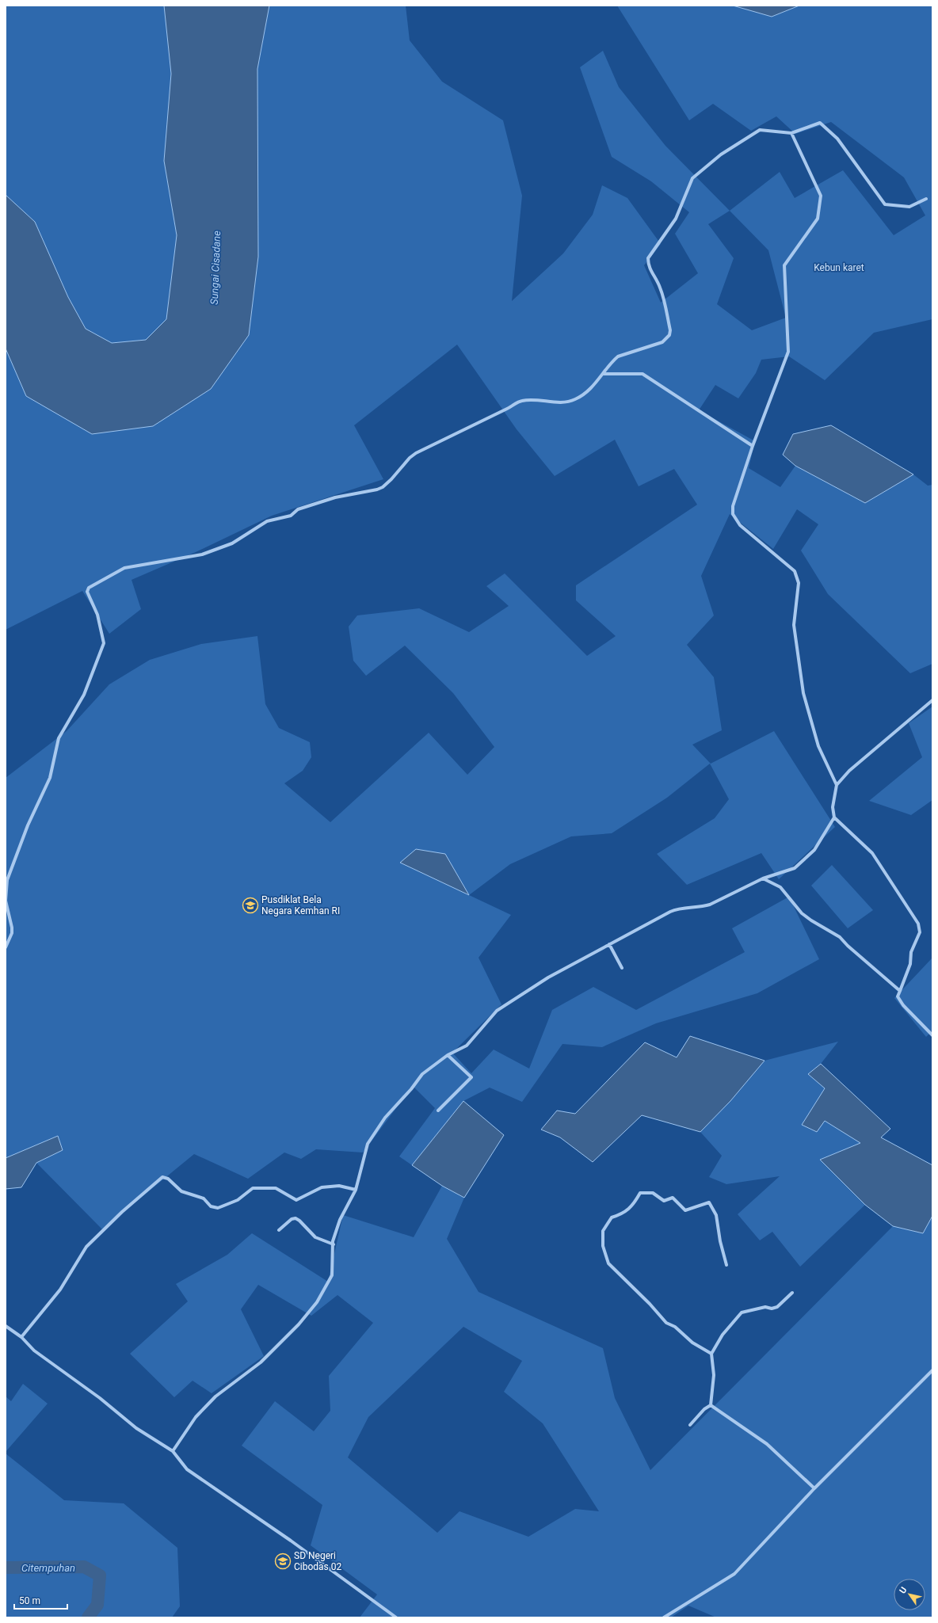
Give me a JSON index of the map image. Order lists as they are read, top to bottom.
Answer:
{
  "water": ["Sungai Cisadane", "Citempuhan"],
  "parks": ["Kebun karet"],
  "places": {
    "school or university": ["Pusdiklat Bela Negara Kemhan RI", "SD Negeri Cibodas 02"]
  },
  "scale_bar": "50 m",
  "north": "top left"
}
